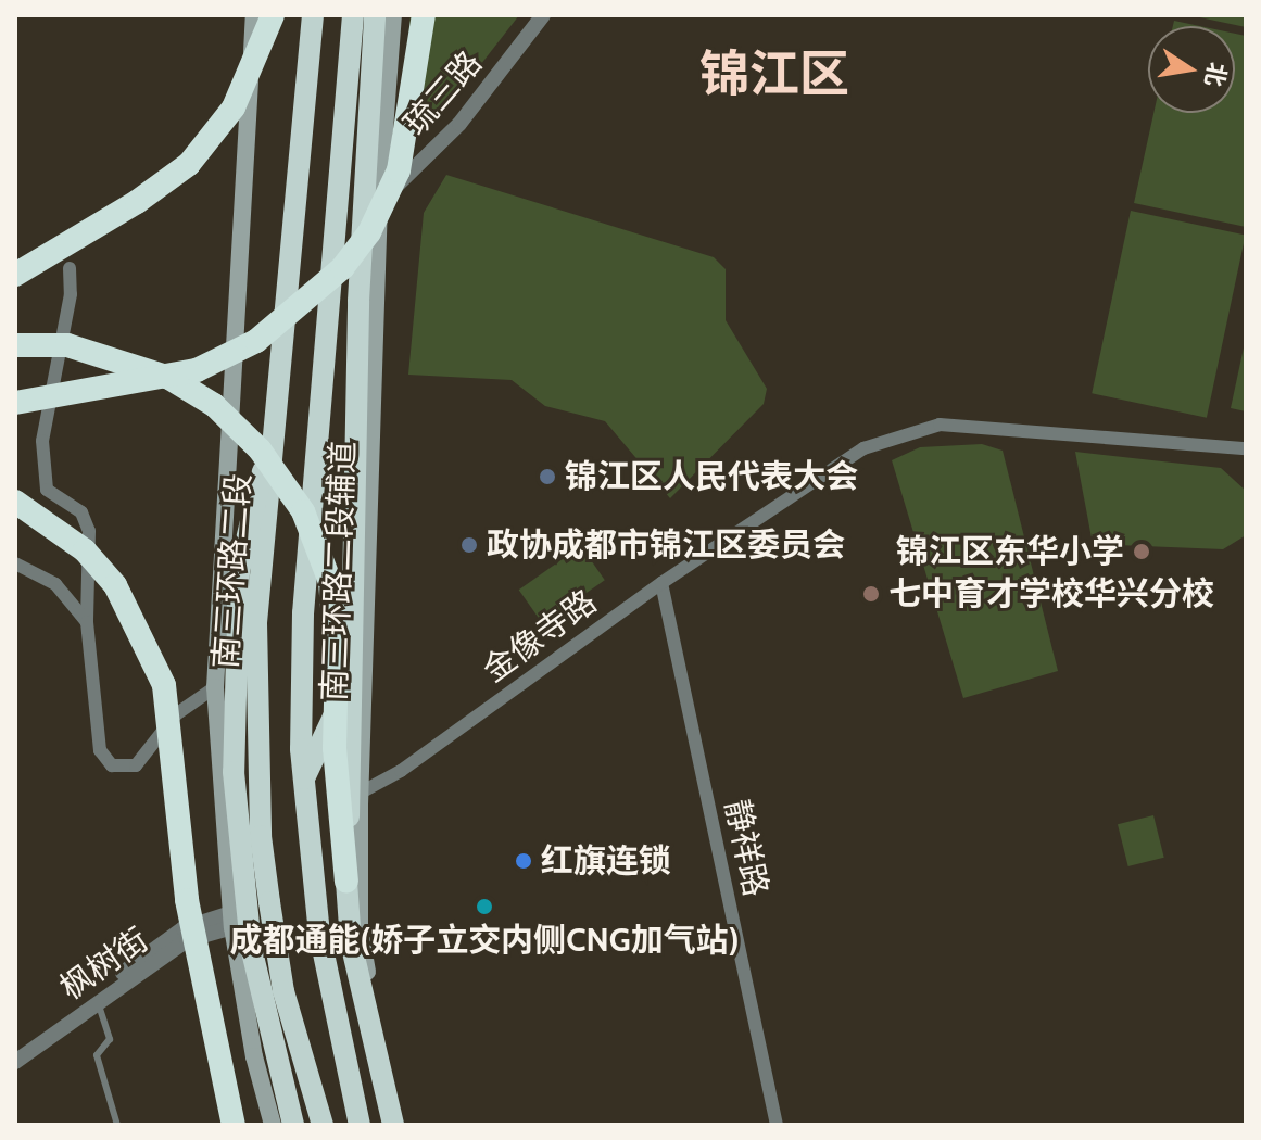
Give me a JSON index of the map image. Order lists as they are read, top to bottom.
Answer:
{
  "streets": {
    "highway": ["南三环路二段"],
    "main road": ["南三环路二段辅道"],
    "street": [
      "琉三路",
      "金像寺路",
      "静祥路",
      "枫树街"
    ]
  },
  "crossings": [
    ["琉三路", "南三环路二段辅道"],
    ["南三环路二段辅道", "金像寺路"],
    ["金像寺路", "静祥路"]
  ],
  "districts": ["锦江区"],
  "places": [
    "锦江区人民代表大会",
    "政协成都市锦江区委员会",
    "锦江区东华小学",
    "七中育才学校华兴分校",
    "红旗连锁",
    "成都通能(娇子立交内侧CNG加气站)"
  ],
  "north": "right"
}
